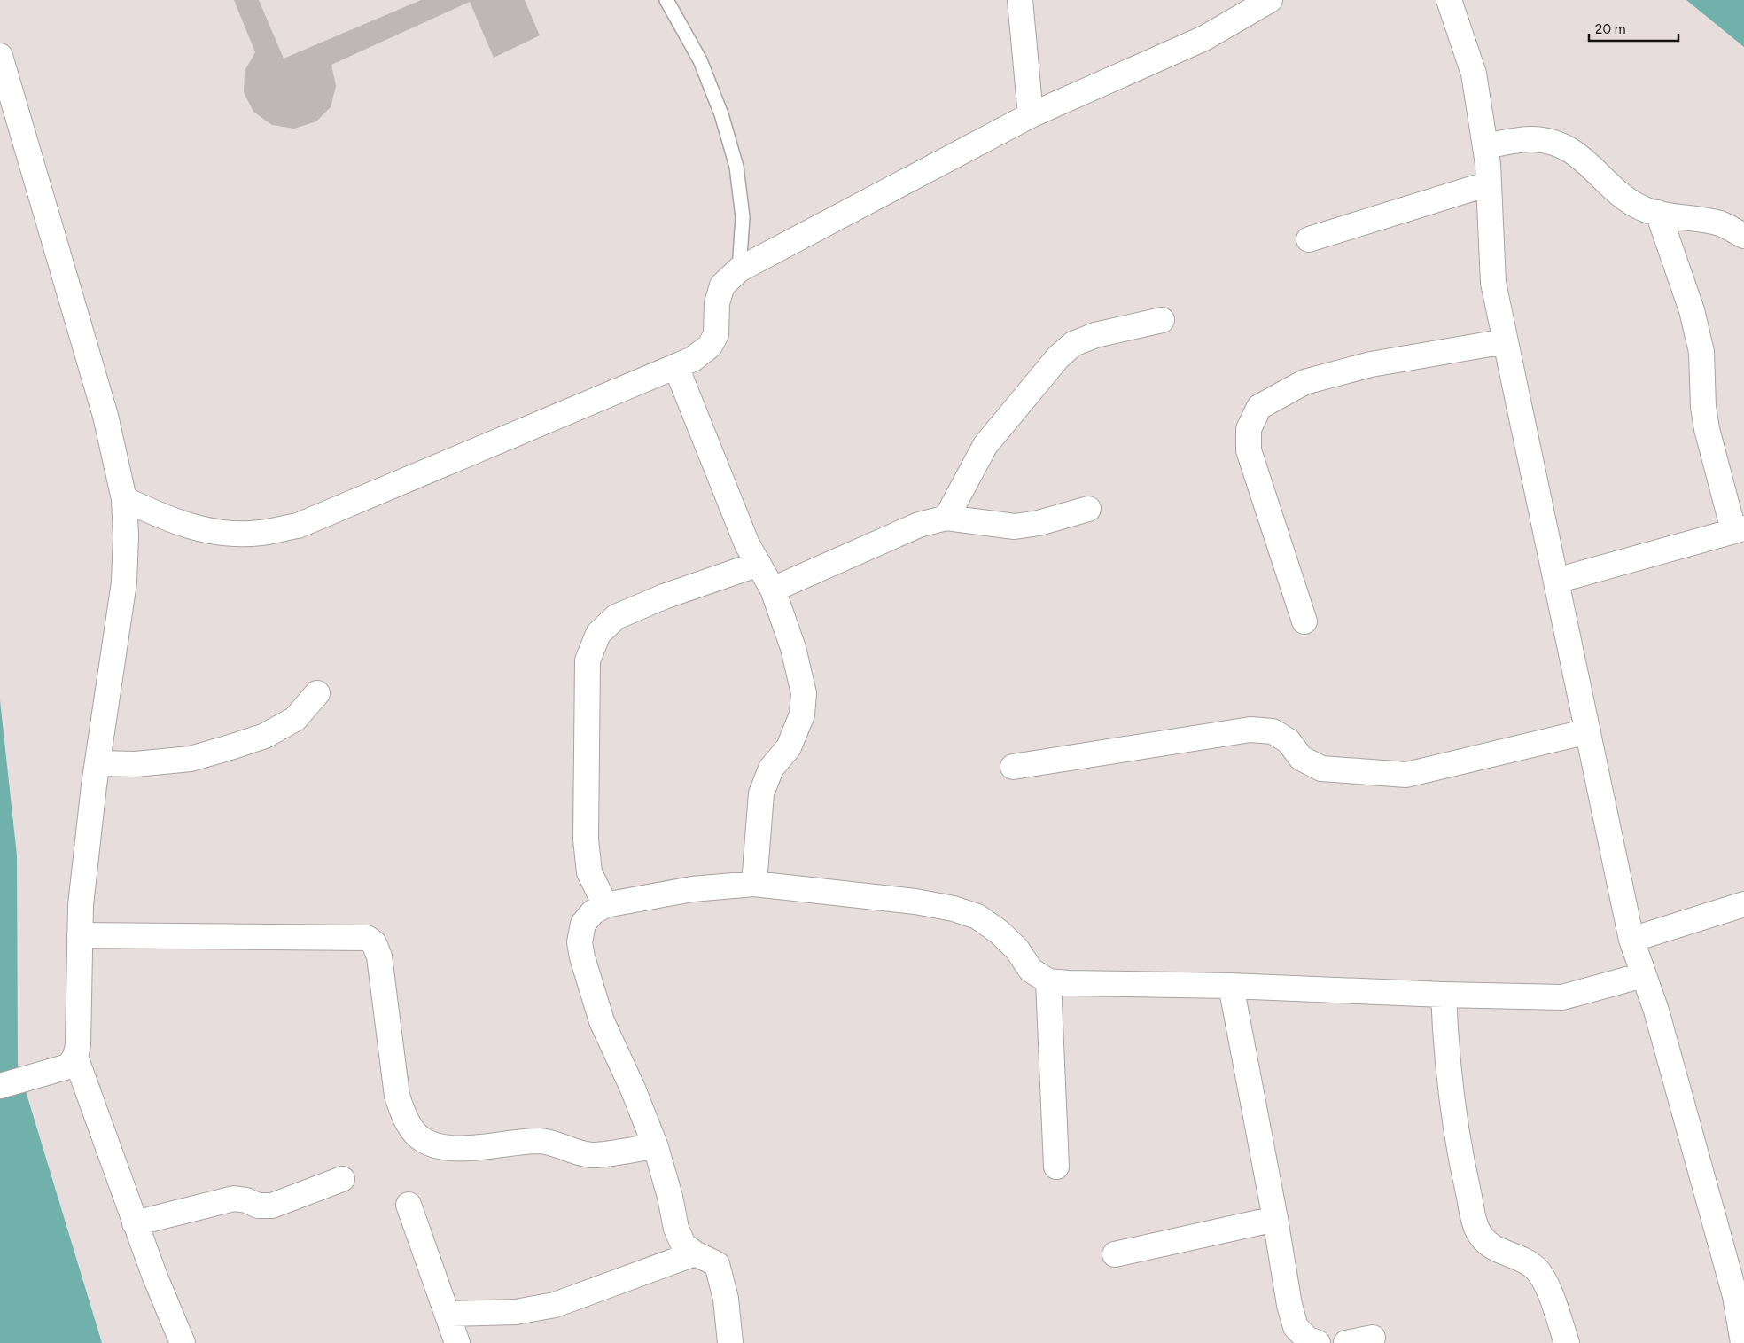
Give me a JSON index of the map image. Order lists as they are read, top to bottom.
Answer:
{
  "scale_bar": "20 m"
}
